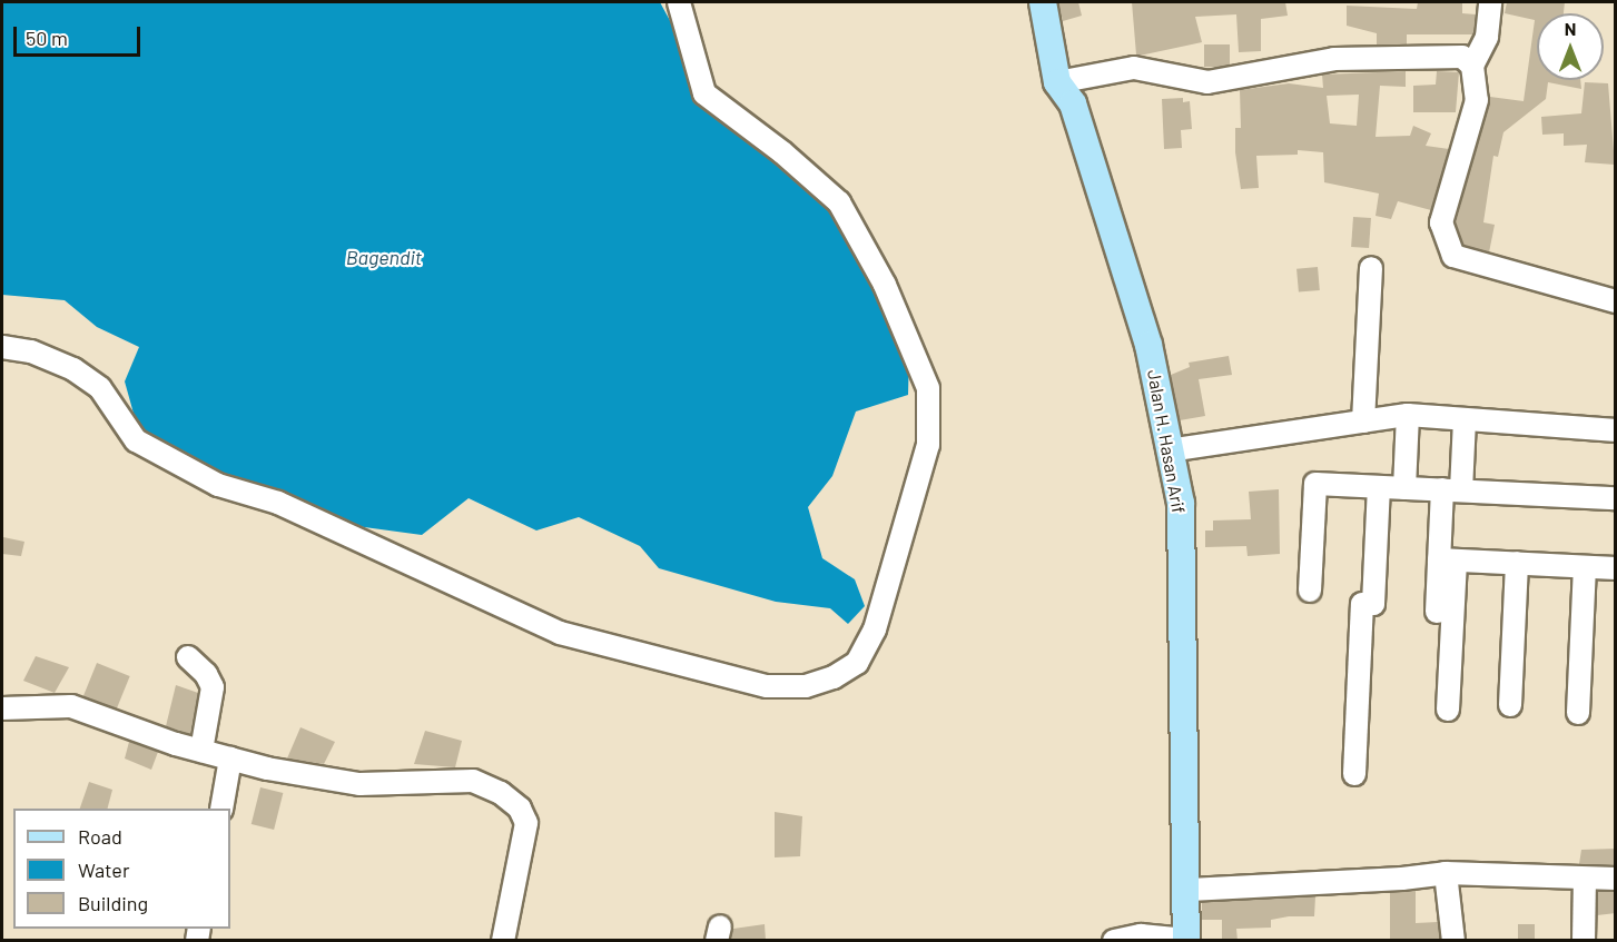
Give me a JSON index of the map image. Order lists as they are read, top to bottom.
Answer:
{
  "streets": {
    "main road": ["Jalan H. Hasan Arif"]
  },
  "water": ["Bagendit"],
  "legend": ["Road", "Water", "Building"],
  "scale_bar": "50 m",
  "north": "top"
}
